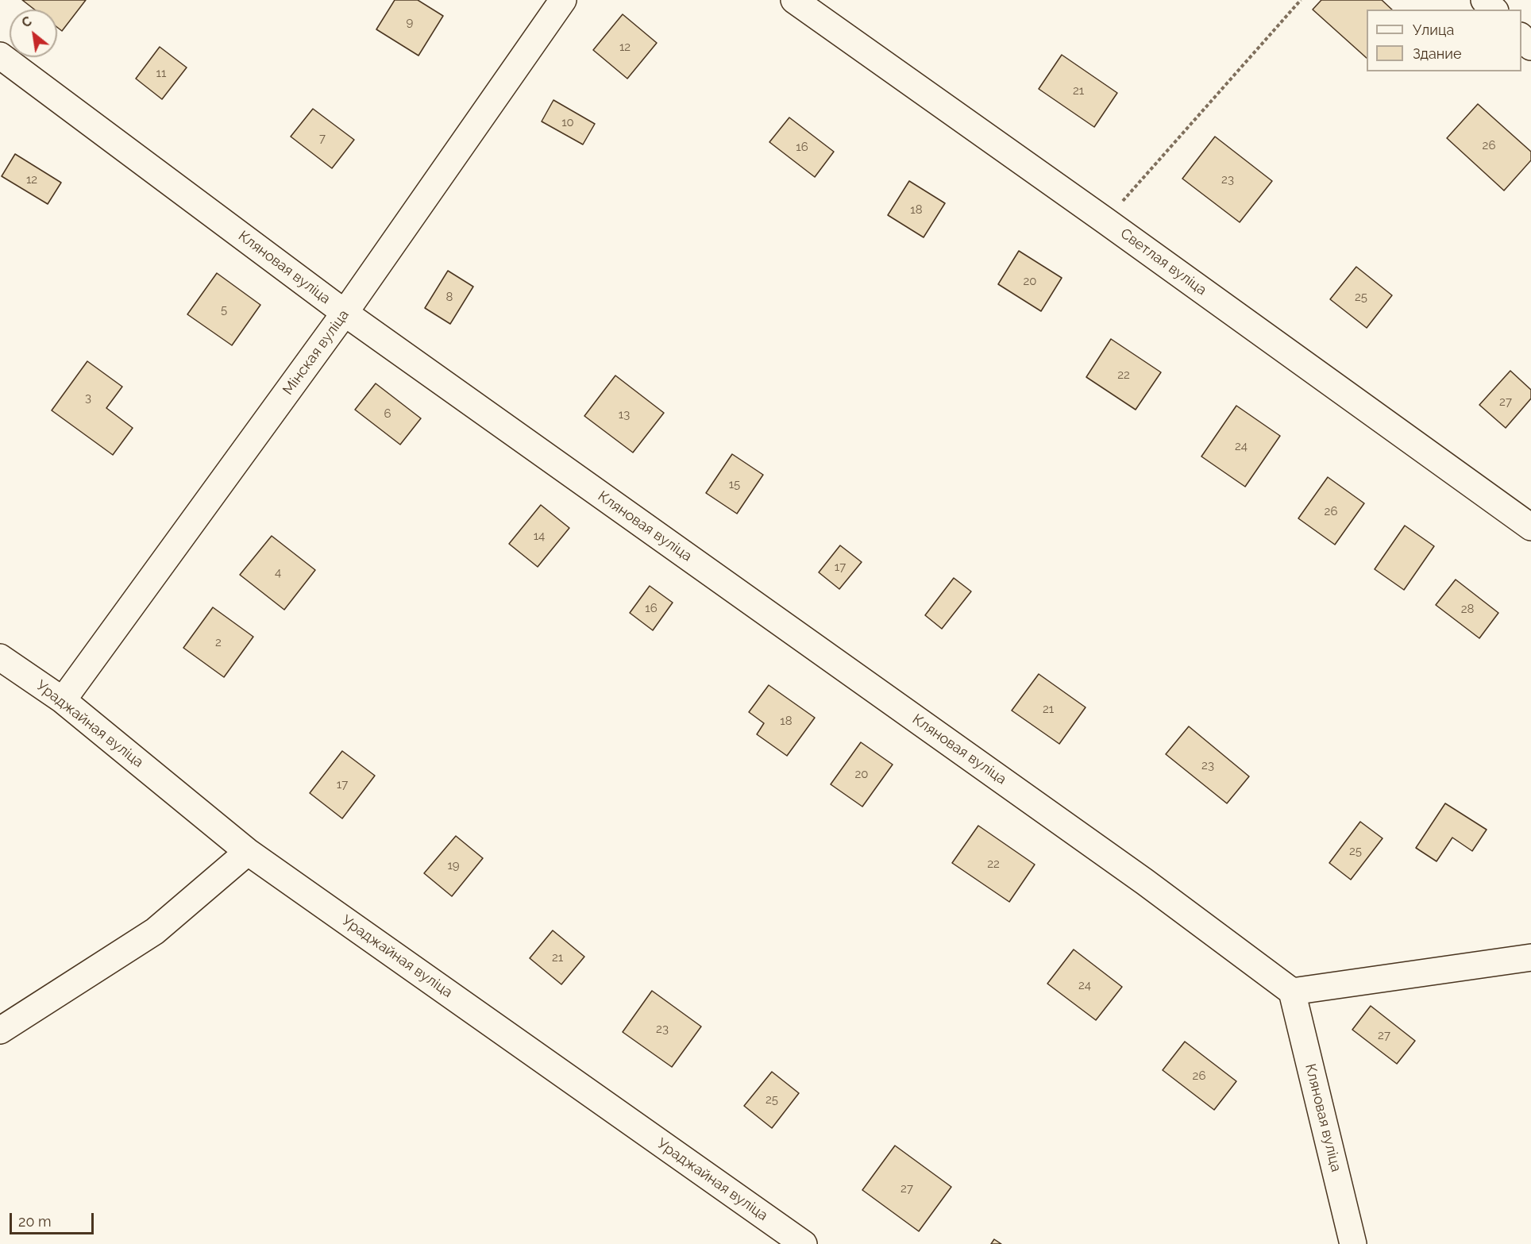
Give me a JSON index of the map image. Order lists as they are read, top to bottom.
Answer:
{
  "streets": {
    "street": [
      "Светлая вуліца",
      "Кляновая вуліца",
      "Мінская вуліца",
      "Ураджайная вуліца"
    ]
  },
  "crossings": [
    ["Кляновая вуліца", "Мінская вуліца"],
    ["Мінская вуліца", "Ураджайная вуліца"]
  ],
  "house_numbers": [
    "9",
    "12",
    "11",
    "21",
    "10",
    "7",
    "26",
    "16",
    "12",
    "23",
    "18",
    "20",
    "8",
    "25",
    "5",
    "22",
    "3",
    "27",
    "6",
    "13",
    "24",
    "15",
    "26",
    "14",
    "17",
    "4",
    "16",
    "28",
    "2",
    "21",
    "18",
    "23",
    "20",
    "17",
    "25",
    "22",
    "19",
    "21",
    "24",
    "23",
    "27",
    "26",
    "25",
    "27"
  ],
  "legend": ["Улица", "Здание"],
  "scale_bar": "20 m",
  "north": "top left"
}
